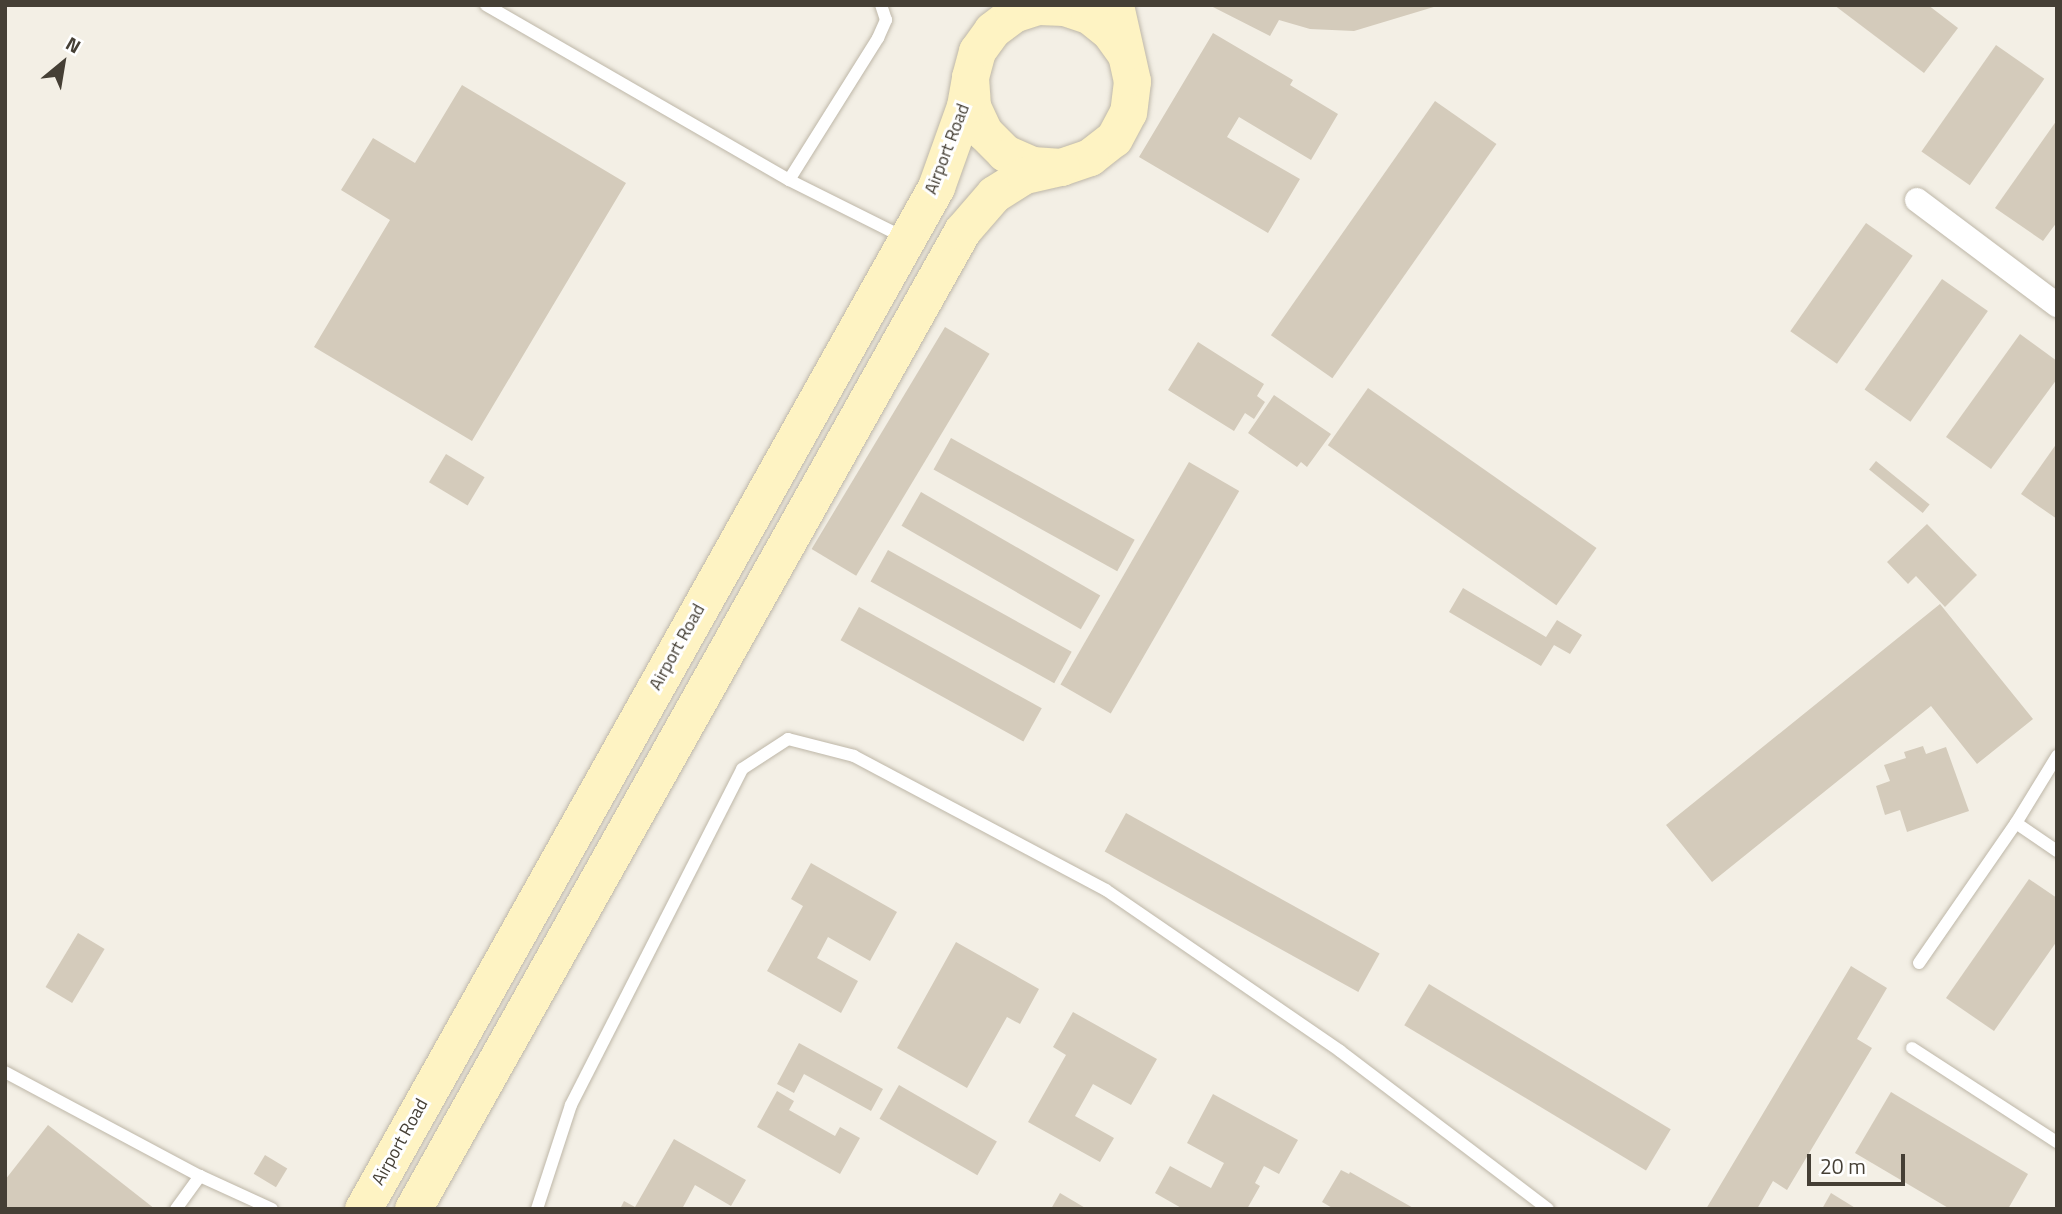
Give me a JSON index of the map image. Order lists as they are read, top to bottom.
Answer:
{
  "streets": {
    "main road": ["Airport Road"]
  },
  "scale_bar": "20 m",
  "north": "top right"
}
